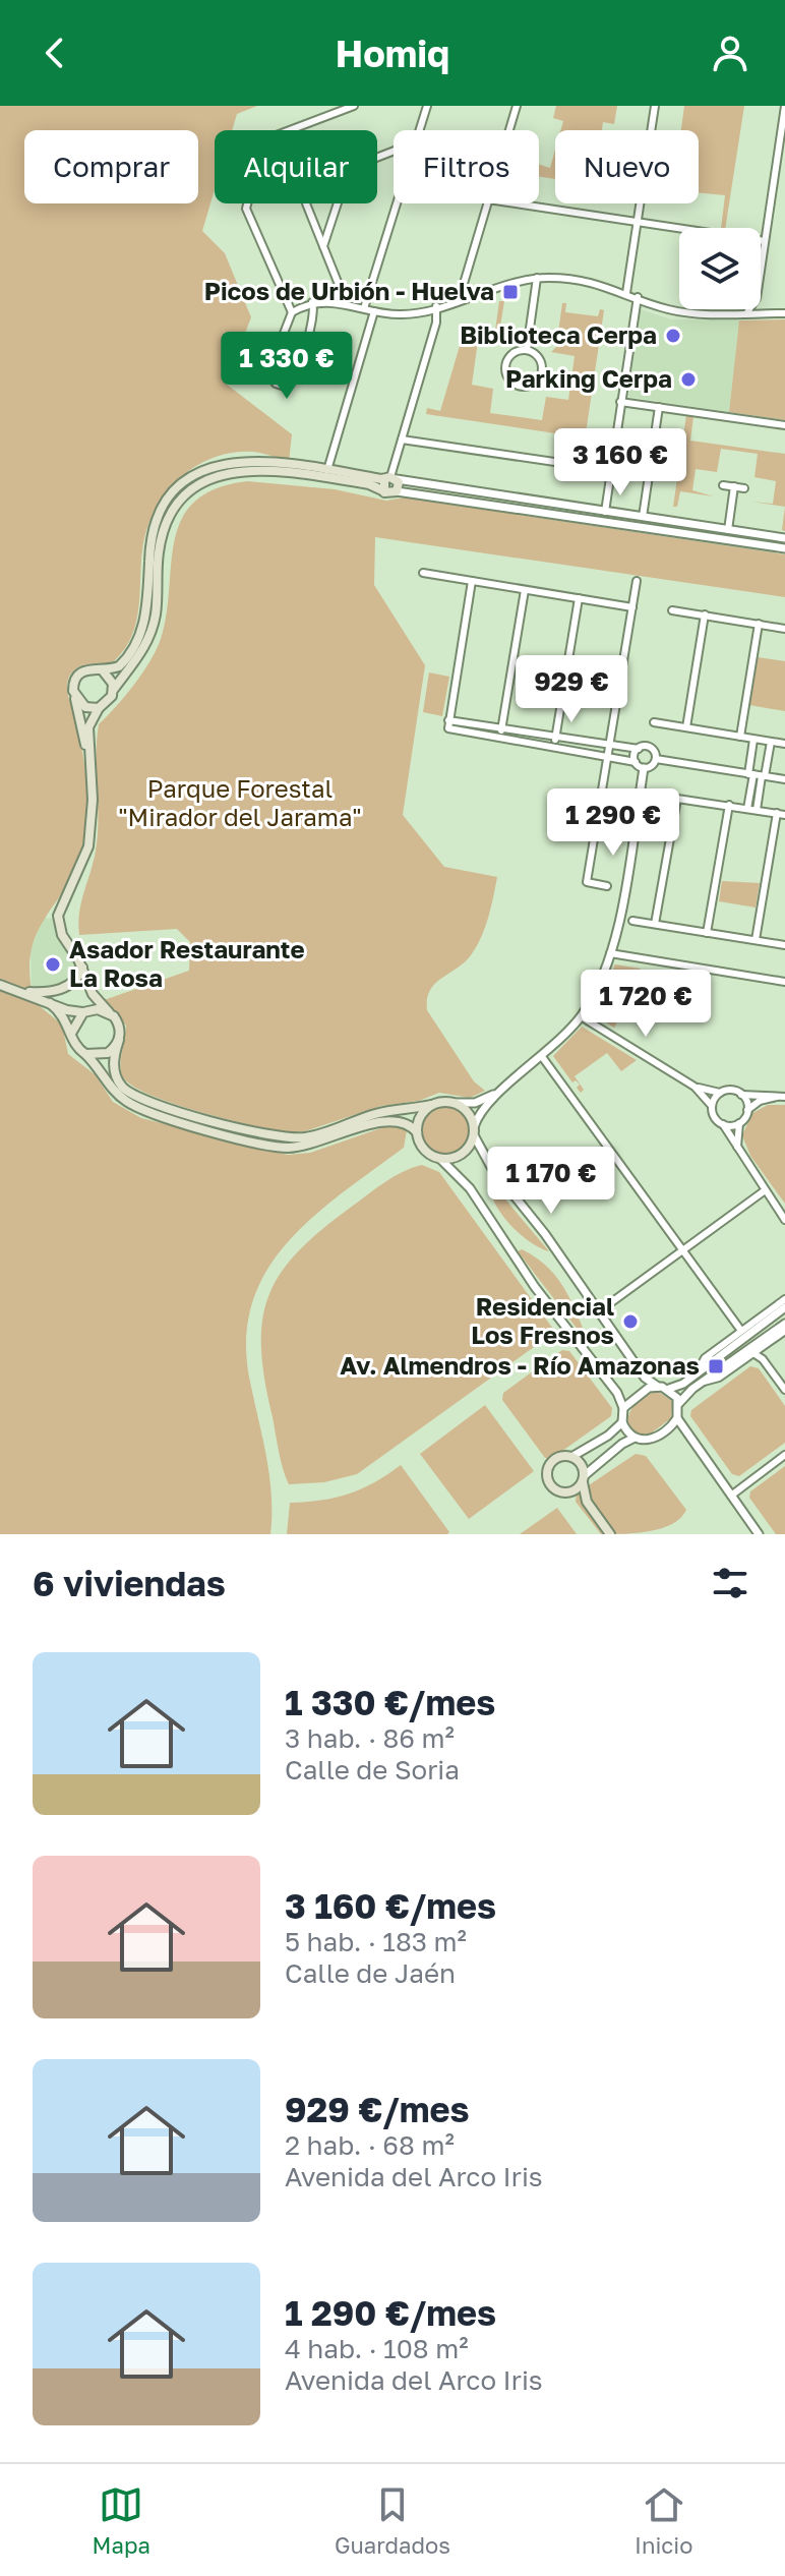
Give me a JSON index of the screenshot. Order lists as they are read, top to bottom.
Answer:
{
  "parks": ["Parque Forestal \"Mirador del Jarama\""],
  "places": {
    "transit": ["Picos de Urbión - Huelva", "Av. Almendros - Río Amazonas"],
    "other": [
      "Biblioteca Cerpa",
      "Parking Cerpa",
      "Asador Restaurante La Rosa",
      "Residencial Los Fresnos"
    ]
  },
  "page": {
    "header": "Homiq",
    "chip": [
      "Comprar",
      "Alquilar",
      "Filtros",
      "Nuevo"
    ],
    "price": [
      "1 330 €",
      "3 160 €",
      "929 €",
      "1 290 €",
      "1 720 €",
      "1 170 €"
    ],
    "heading": "6 viviendas",
    "list": [
      {
        "name": "1 330 €/mes",
        "note": "3 hab. · 86 m² · Calle de Soria"
      },
      {
        "name": "3 160 €/mes",
        "note": "5 hab. · 183 m² · Calle de Jaén"
      },
      {
        "name": "929 €/mes",
        "note": "2 hab. · 68 m² · Avenida del Arco Iris"
      },
      {
        "name": "1 290 €/mes",
        "note": "4 hab. · 108 m² · Avenida del Arco Iris"
      }
    ],
    "tabs": ["Mapa", "Guardados", "Inicio"]
  }
}
